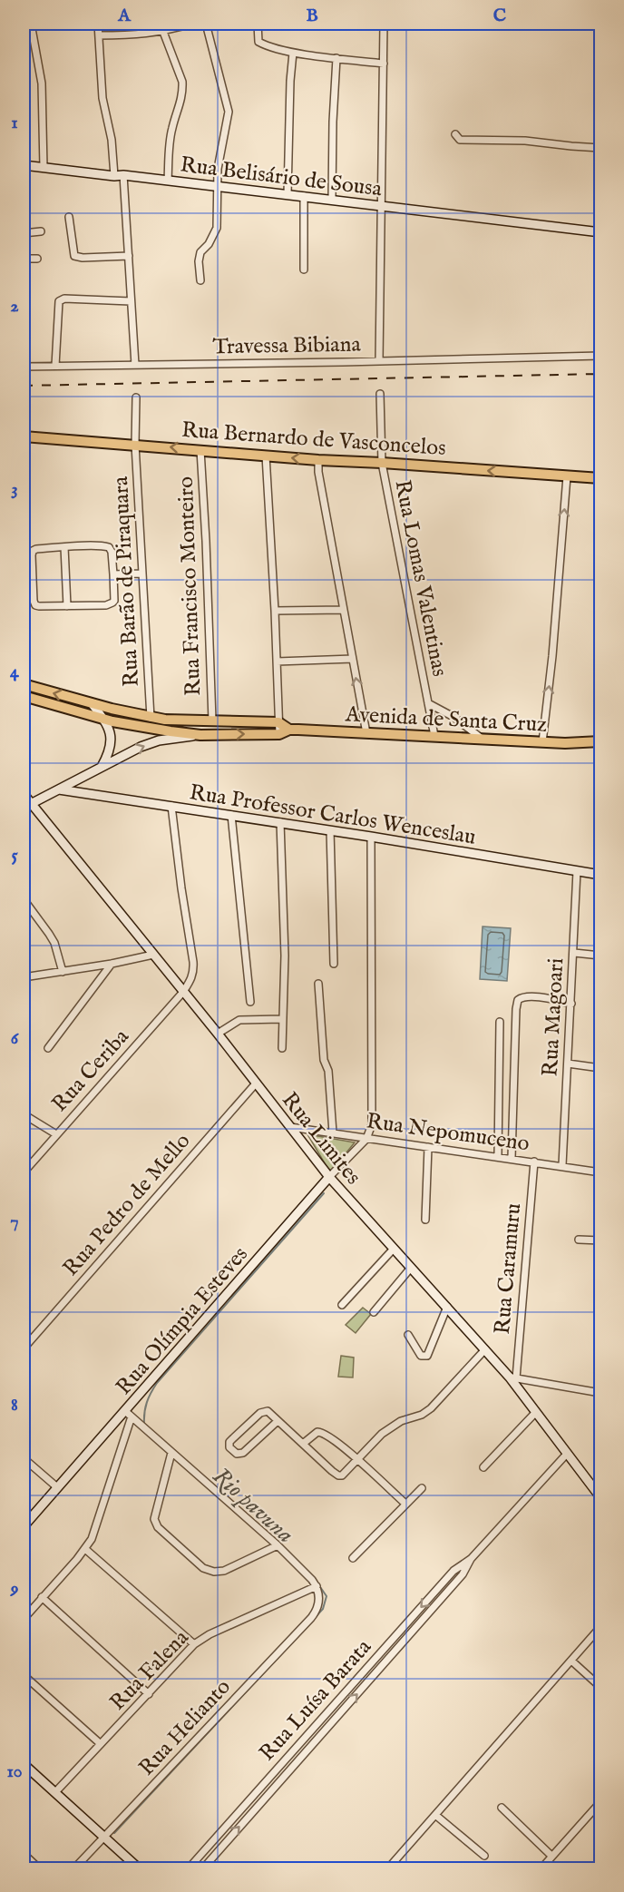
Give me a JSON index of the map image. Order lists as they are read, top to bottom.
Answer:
{
  "streets": {
    "main road": ["Rua Bernardo de Vasconcelos", "Avenida de Santa Cruz"],
    "street": [
      "Rua Belisário de Sousa",
      "Travessa Bibiana",
      "Rua Lomas Valentinas",
      "Rua Barão de Piraquara",
      "Rua Francisco Monteiro",
      "Rua Professor Carlos Wenceslau",
      "Rua Magoari",
      "Rua Ceriba",
      "Rua Nepomuceno",
      "Rua Limites",
      "Rua Pedro de Mello",
      "Rua Caramuru",
      "Rua Olímpia Esteves",
      "Rua Falena",
      "Rua Luísa Barata",
      "Rua Helianto"
    ]
  },
  "crossings": [
    ["Rua Bernardo de Vasconcelos", "Rua Lomas Valentinas"],
    ["Rua Bernardo de Vasconcelos", "Rua Barão de Piraquara"],
    ["Rua Bernardo de Vasconcelos", "Rua Francisco Monteiro"],
    ["Rua Lomas Valentinas", "Avenida de Santa Cruz"],
    ["Rua Professor Carlos Wenceslau", "Rua Magoari"],
    ["Rua Professor Carlos Wenceslau", "Rua Ceriba"],
    ["Rua Magoari", "Rua Nepomuceno"],
    ["Rua Ceriba", "Rua Limites"],
    ["Rua Nepomuceno", "Rua Limites"],
    ["Rua Nepomuceno", "Rua Caramuru"],
    ["Rua Nepomuceno", "Rua Olímpia Esteves"],
    ["Rua Limites", "Rua Pedro de Mello"],
    ["Rua Limites", "Rua Caramuru"],
    ["Rua Limites", "Rua Olímpia Esteves"],
    ["Rua Limites", "Rua Luísa Barata"],
    ["Rua Falena", "Rua Helianto"]
  ],
  "one_way": ["Rua Bernardo de Vasconcelos"],
  "water": ["Rio pavuna"],
  "grid": {
    "columns": ["A", "B", "C"],
    "rows": [
      "1",
      "2",
      "3",
      "4",
      "5",
      "6",
      "7",
      "8",
      "9",
      "10"
    ]
  }
}
